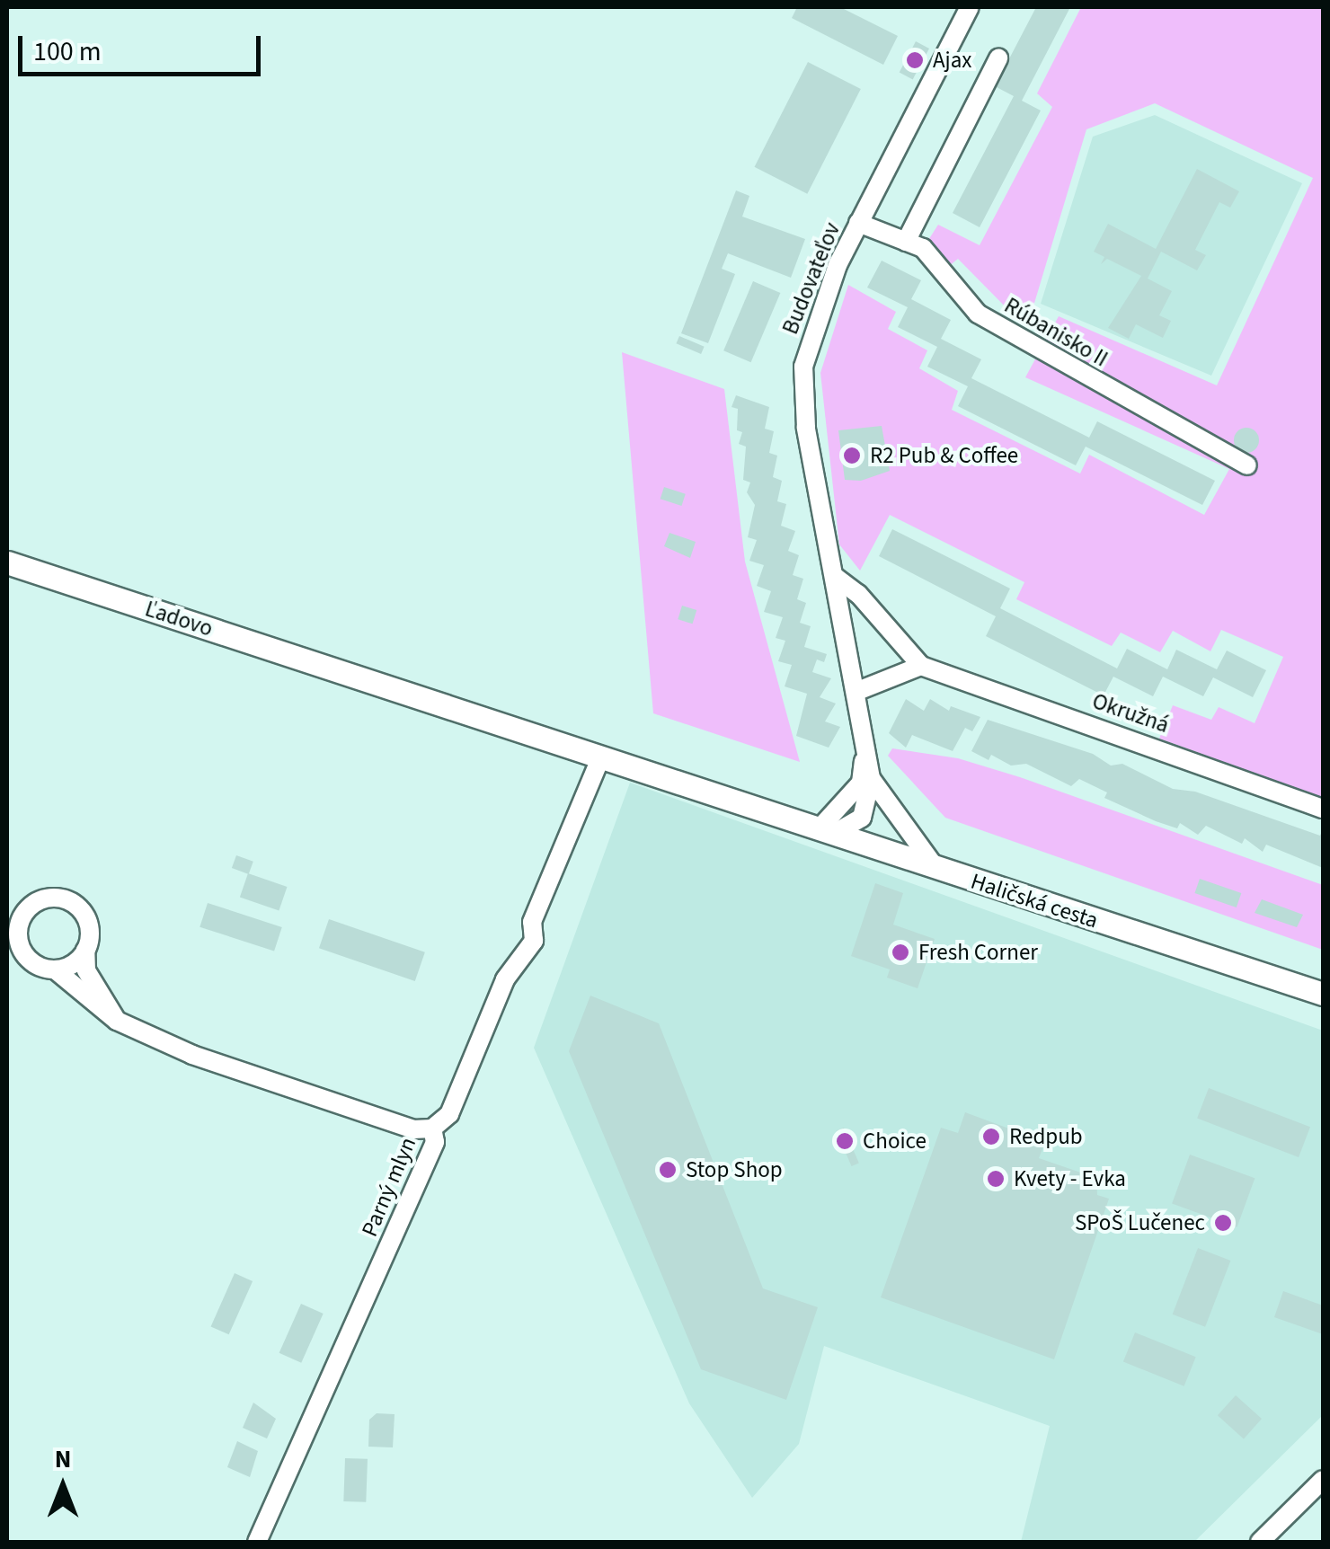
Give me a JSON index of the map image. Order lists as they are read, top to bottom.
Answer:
{
  "streets": {
    "main road": ["Ľadovo", "Haličská cesta"],
    "street": [
      "Budovateľov",
      "Rúbanisko II",
      "Okružná",
      "Parný mlyn"
    ]
  },
  "crossings": [
    ["Budovateľov", "Rúbanisko II"],
    ["Budovateľov", "Okružná"],
    ["Budovateľov", "Haličská cesta"],
    ["Ľadovo", "Haličská cesta"],
    ["Ľadovo", "Parný mlyn"],
    ["Haličská cesta", "Parný mlyn"]
  ],
  "places": [
    "Ajax",
    "R2 Pub & Coffee",
    "Fresh Corner",
    "Redpub",
    "Choice",
    "Stop Shop",
    "Kvety - Evka",
    "SPoŠ Lučenec"
  ],
  "scale_bar": "100 m",
  "north": "top"
}
